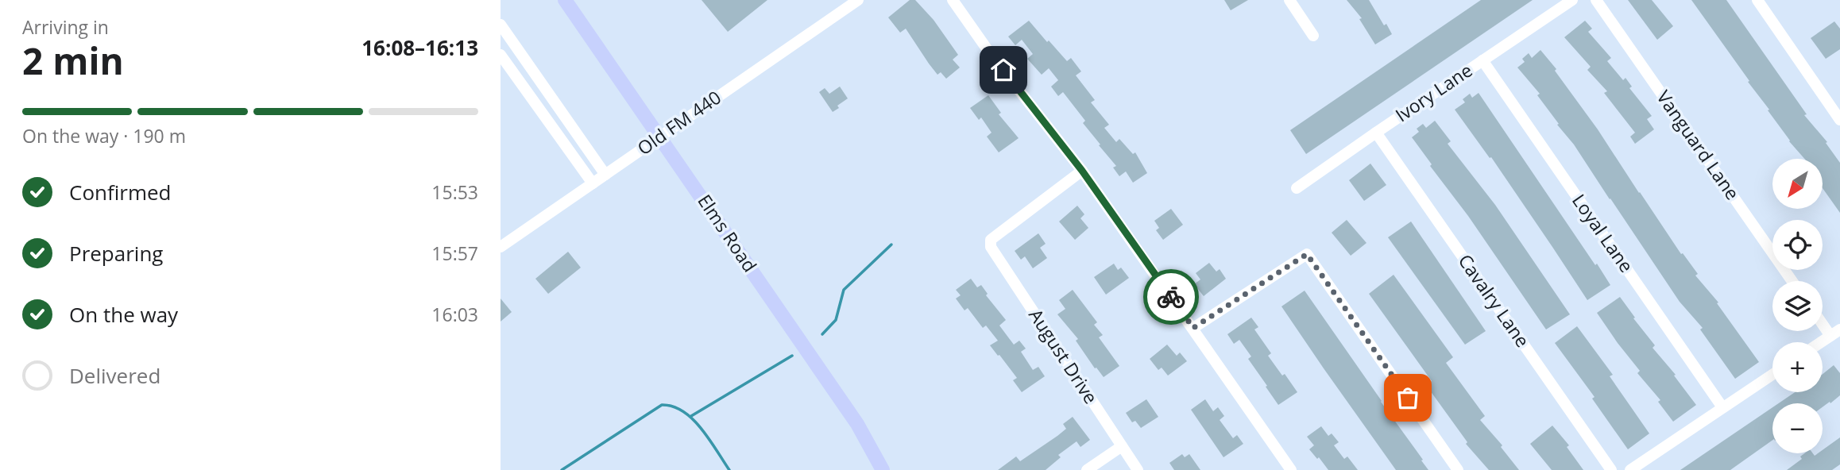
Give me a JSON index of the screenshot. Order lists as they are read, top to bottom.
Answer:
{
  "streets": {
    "main road": ["Elms Road"],
    "street": [
      "Ivory Lane",
      "Old FM 440",
      "Vanguard Lane",
      "Loyal Lane",
      "Cavalry Lane",
      "August Drive"
    ]
  },
  "crossings": [
    ["Ivory Lane", "Loyal Lane"],
    ["Ivory Lane", "Cavalry Lane"],
    ["Old FM 440", "Elms Road"]
  ],
  "north": "bottom left",
  "page": {
    "heading": ["2 min", "Arriving in", "16:08–16:13"],
    "bar": "On the way · 190 m",
    "map_buttons": ["+", "−"],
    "list": [
      ["Confirmed", "15:53"],
      ["Preparing", "15:57"],
      ["On the way", "16:03"],
      "Delivered"
    ]
  }
}
